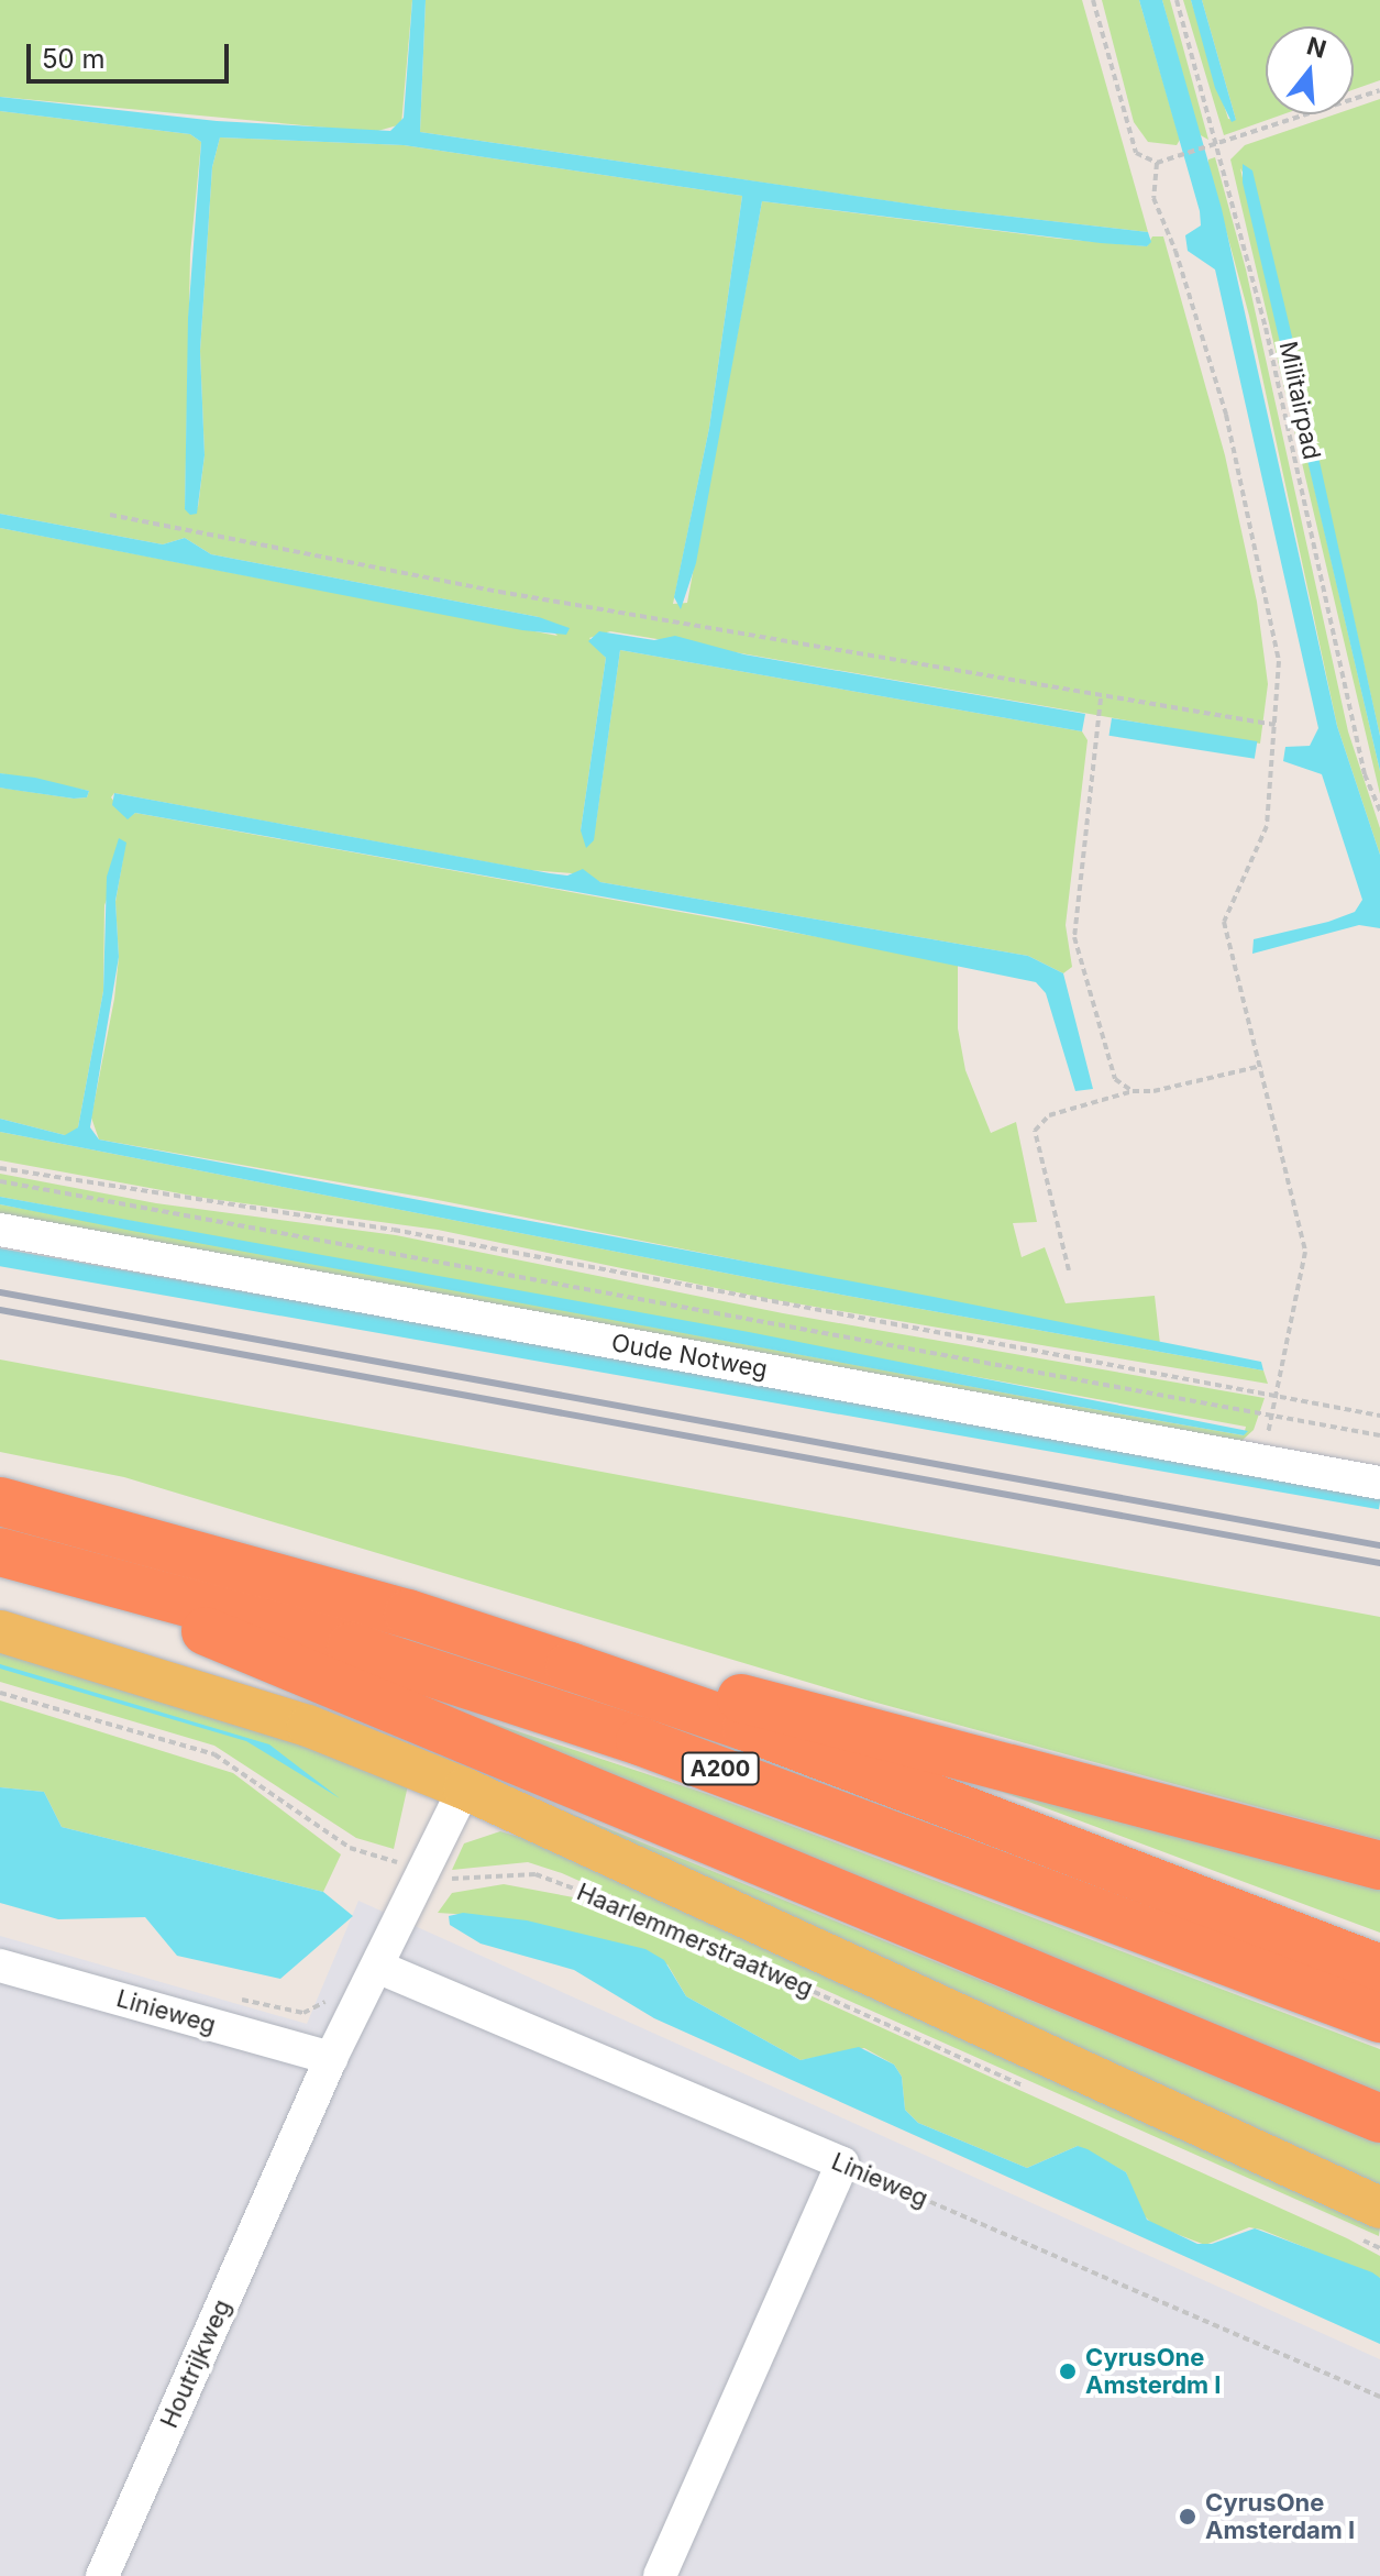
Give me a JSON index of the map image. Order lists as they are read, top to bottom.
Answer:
{
  "streets": {
    "highway": ["A200"],
    "main road": ["Haarlemmerstraatweg"],
    "street": ["Oude Notweg", "Linieweg", "Houtrijkweg"],
    "path": ["Militairpad"]
  },
  "crossings": [
    ["Linieweg", "Houtrijkweg"]
  ],
  "places": ["CyrusOne Amsterdm I", "CyrusOne Amsterdam I"],
  "scale_bar": "50 m",
  "north": "top"
}
